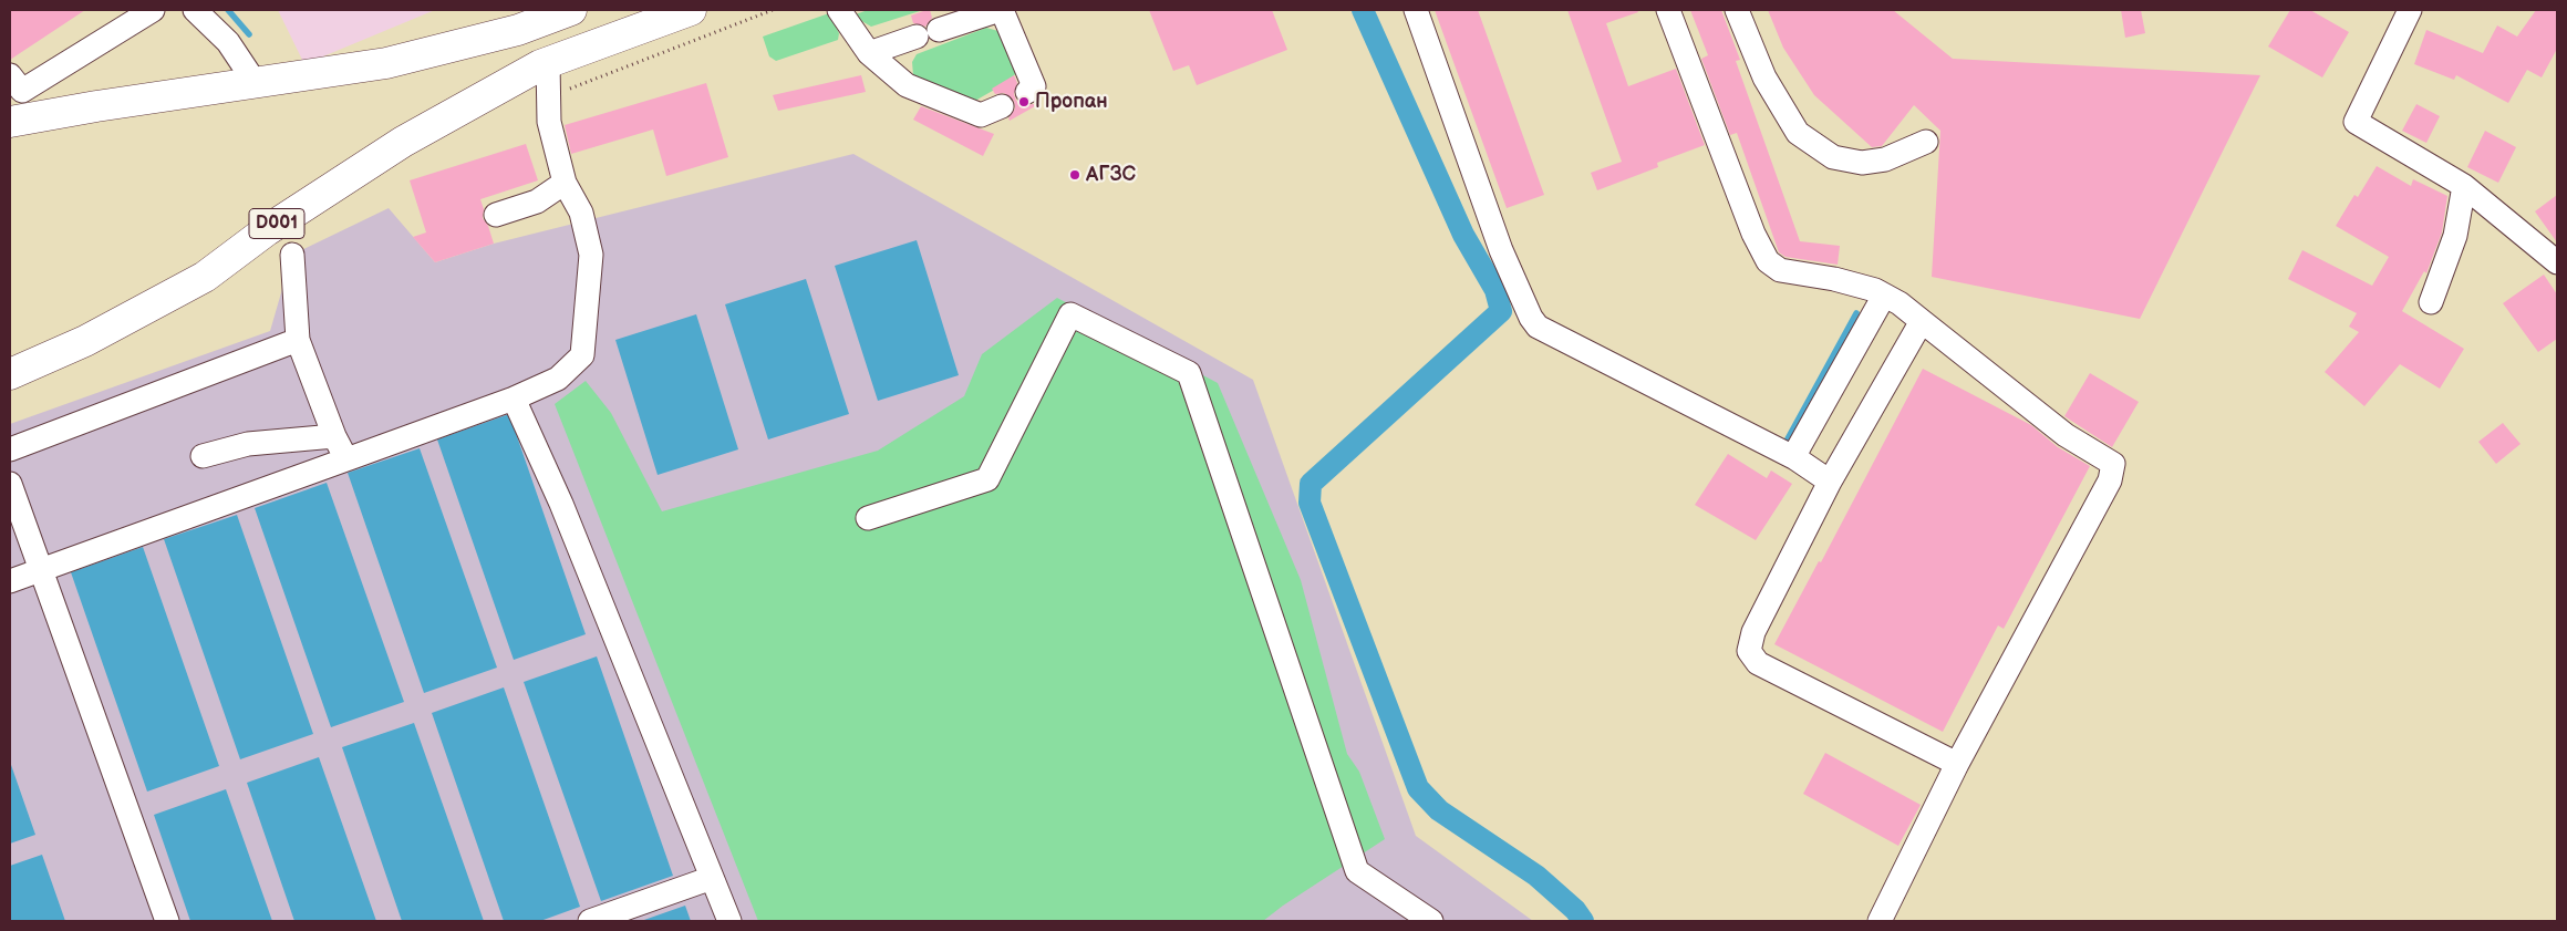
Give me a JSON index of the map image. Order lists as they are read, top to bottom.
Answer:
{
  "streets": {
    "highway": ["D001"]
  },
  "places": ["Пропан", "АГЗС"]
}
